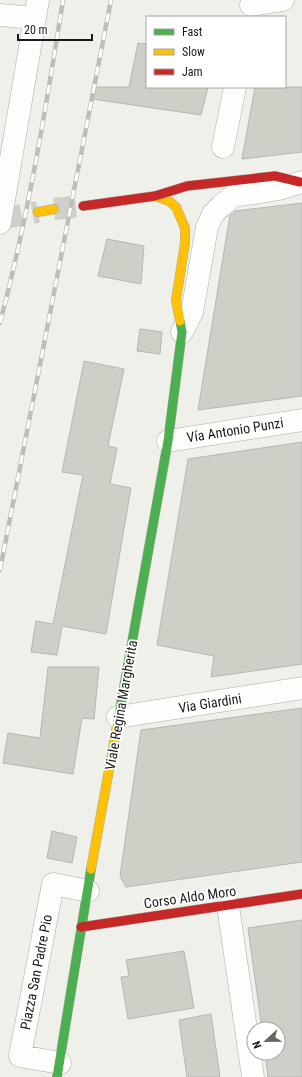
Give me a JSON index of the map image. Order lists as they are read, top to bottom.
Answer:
{
  "streets": {
    "street": [
      "Vía Antonio Punzi",
      "Via Giardini",
      "Viale Regina Margherita",
      "Corso Aldo Moro",
      "Piazza San Padre Pio"
    ]
  },
  "crossings": [
    ["Vía Antonio Punzi", "Viale Regina Margherita"],
    ["Via Giardini", "Viale Regina Margherita"],
    ["Viale Regina Margherita", "Corso Aldo Moro"],
    ["Viale Regina Margherita", "Piazza San Padre Pio"]
  ],
  "legend": ["Fast", "Slow", "Jam"],
  "scale_bar": "20 m",
  "north": "left"
}
